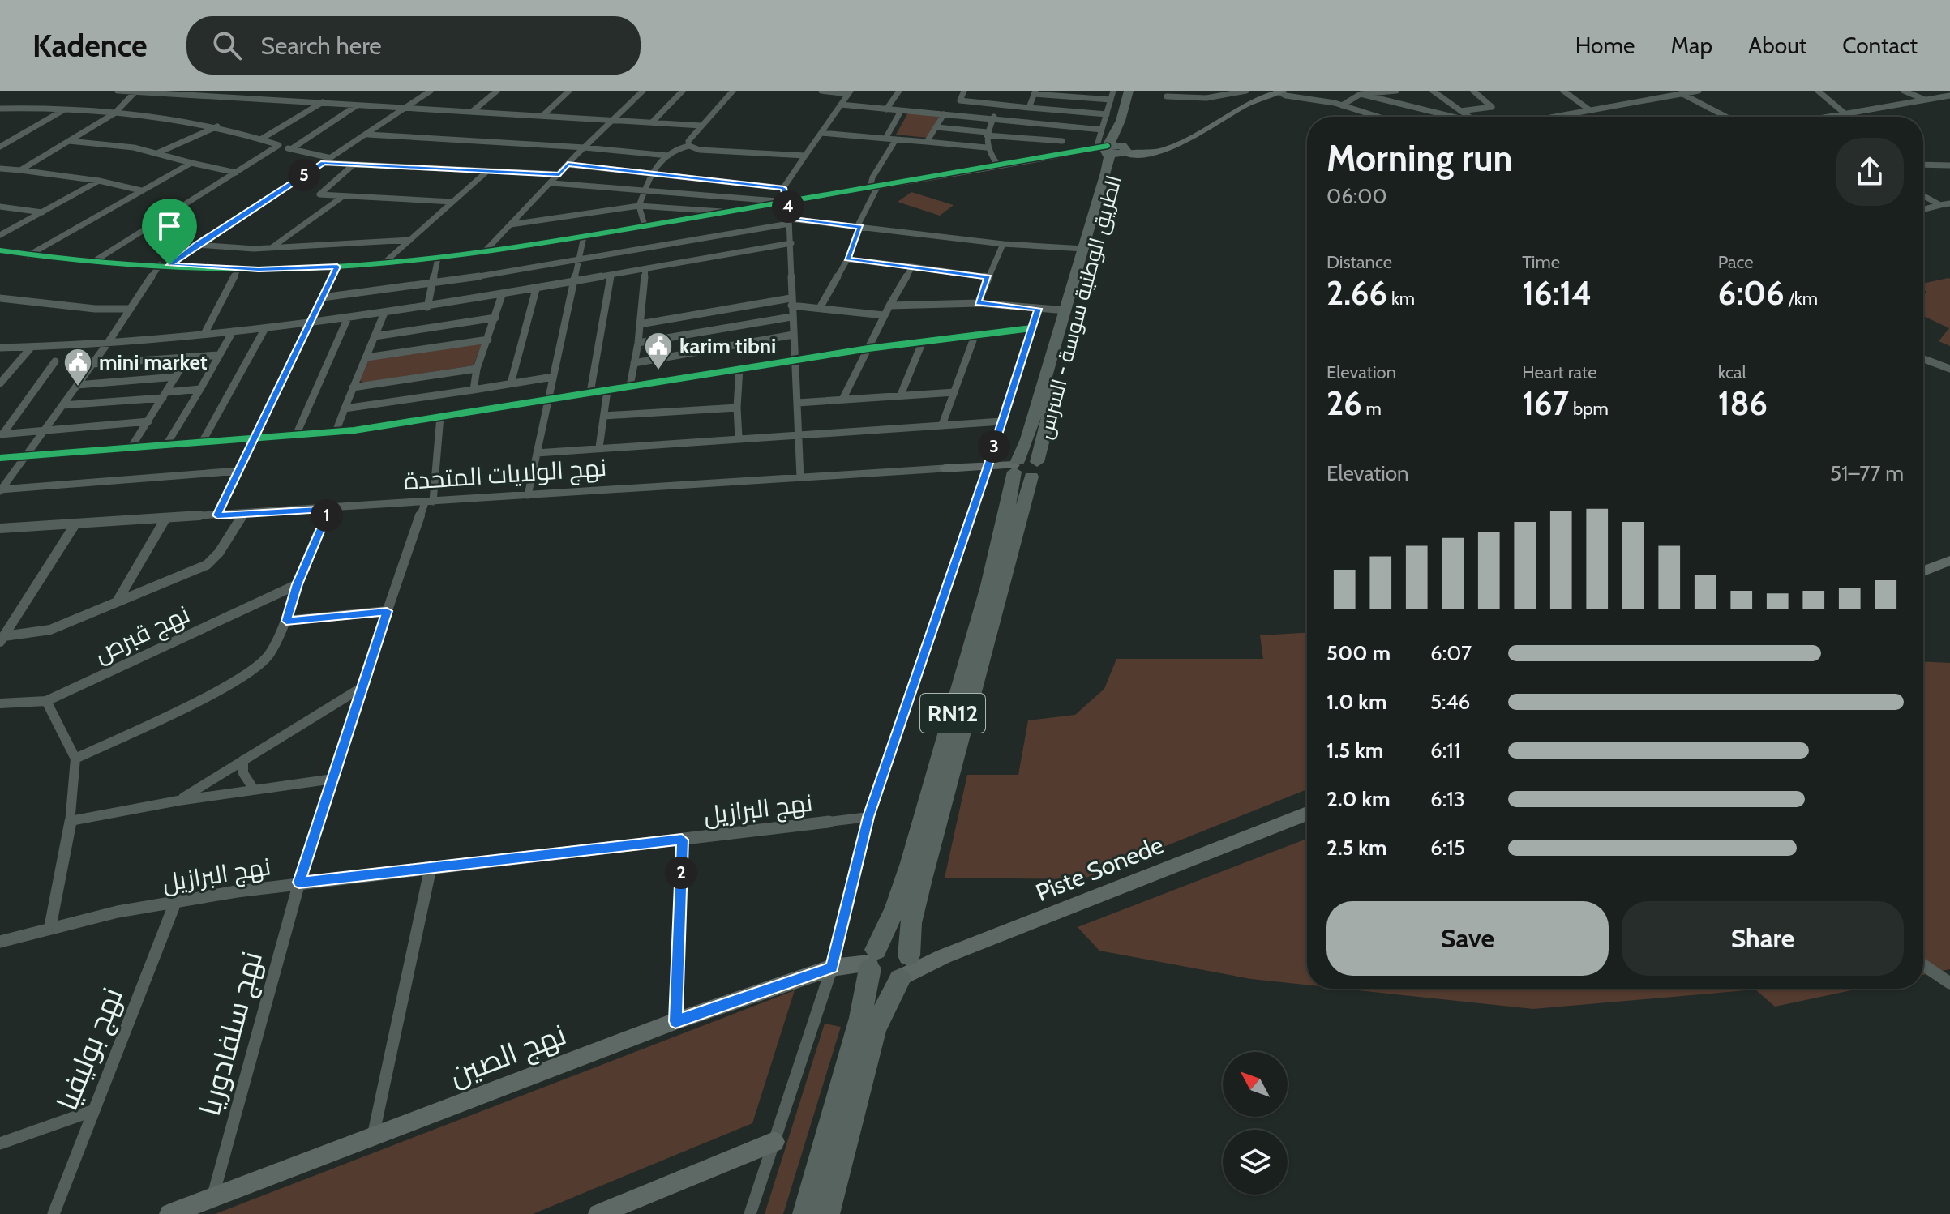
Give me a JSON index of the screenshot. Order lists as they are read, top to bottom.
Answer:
{
  "streets": {
    "highway": ["الطريق الوطنية سوسة - السرس", "RN12"],
    "street": [
      "نهج الولايات المتحدة",
      "نهج قبرص",
      "نهج البرازيل",
      "Piste Sonede",
      "نهج سلفادوريا",
      "نهج بوليفيا",
      "نهج الصين"
    ]
  },
  "crossings": [
    ["الطريق الوطنية سوسة - السرس", "نهج الولايات المتحدة"],
    ["الطريق الوطنية سوسة - السرس", "Piste Sonede"],
    ["الطريق الوطنية سوسة - السرس", "نهج الصين"],
    ["نهج الولايات المتحدة", "نهج سلفادوريا"],
    ["نهج البرازيل", "نهج سلفادوريا"],
    ["نهج البرازيل", "نهج بوليفيا"],
    ["Piste Sonede", "نهج الصين"],
    ["نهج سلفادوريا", "نهج الصين"]
  ],
  "places": {
    "public building": ["karim tibni", "mini market"]
  },
  "north": "top left",
  "page": {
    "header": "Kadence",
    "search": "Search here",
    "nav": [
      "Home",
      "Map",
      "About",
      "Contact"
    ],
    "heading": ["Morning run", "06:00"],
    "pins": [
      "5",
      "4",
      "3",
      "1",
      "2"
    ],
    "stats": [
      ["Distance", "2.66 km"],
      ["Time", "16:14"],
      ["Pace", "6:06 /km"],
      ["Elevation", "26 m"],
      ["Heart rate", "167 bpm"],
      ["kcal", "186"]
    ],
    "chart": ["Elevation", "51–77 m"],
    "list": [
      {
        "name": "500 m",
        "note": "6:07"
      },
      {
        "name": "1.0 km",
        "note": "5:46"
      },
      {
        "name": "1.5 km",
        "note": "6:11"
      },
      {
        "name": "2.0 km",
        "note": "6:13"
      },
      {
        "name": "2.5 km",
        "note": "6:15"
      }
    ],
    "buttons": ["Save", "Share"]
  }
}
